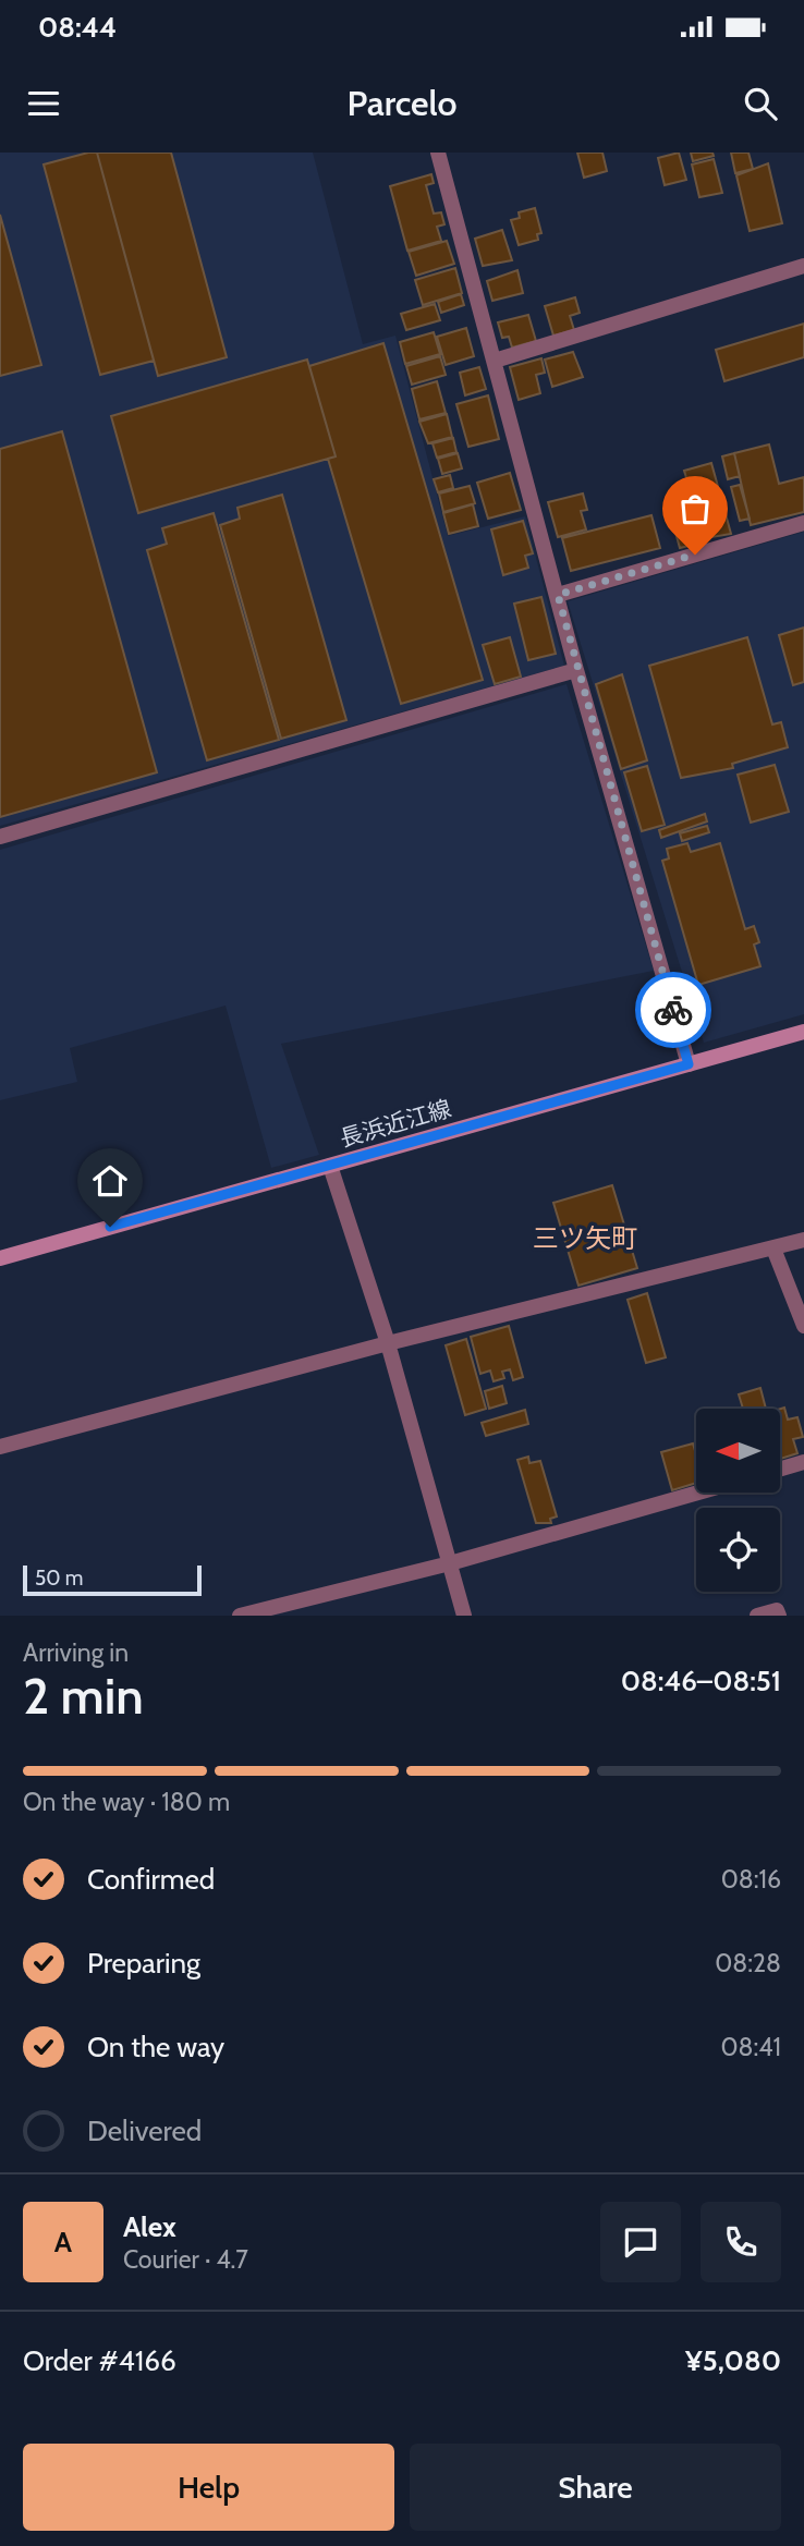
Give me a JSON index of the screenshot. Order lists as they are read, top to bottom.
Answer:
{
  "streets": {
    "main road": ["長浜近江線"]
  },
  "districts": ["三ツ矢町"],
  "scale_bar": "50 m",
  "north": "left",
  "page": {
    "status": "08:44",
    "header": "Parcelo",
    "scale": "50 m",
    "heading": ["2 min", "Arriving in", "08:46–08:51"],
    "panel": [
      "Alex",
      "Courier · 4.7",
      "Order #4166",
      "¥5,080"
    ],
    "bar": "On the way · 180 m",
    "list": [
      ["Confirmed", "08:16"],
      ["Preparing", "08:28"],
      ["On the way", "08:41"],
      "Delivered"
    ],
    "round": "A",
    "buttons": ["Help", "Share"]
  }
}
